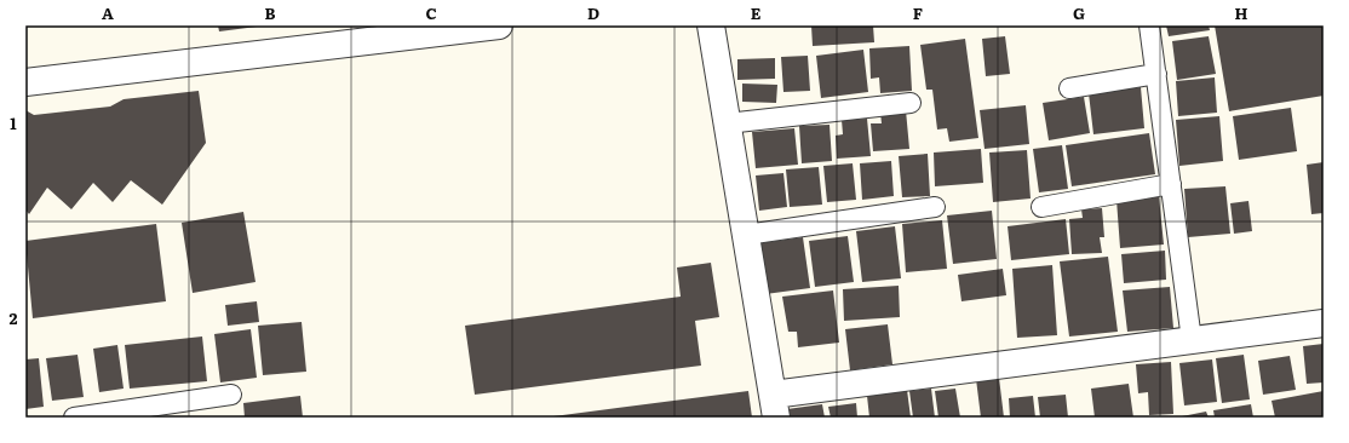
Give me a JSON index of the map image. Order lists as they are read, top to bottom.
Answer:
{
  "grid": {
    "columns": [
      "A",
      "B",
      "C",
      "D",
      "E",
      "F",
      "G",
      "H"
    ],
    "rows": ["1", "2"]
  }
}
